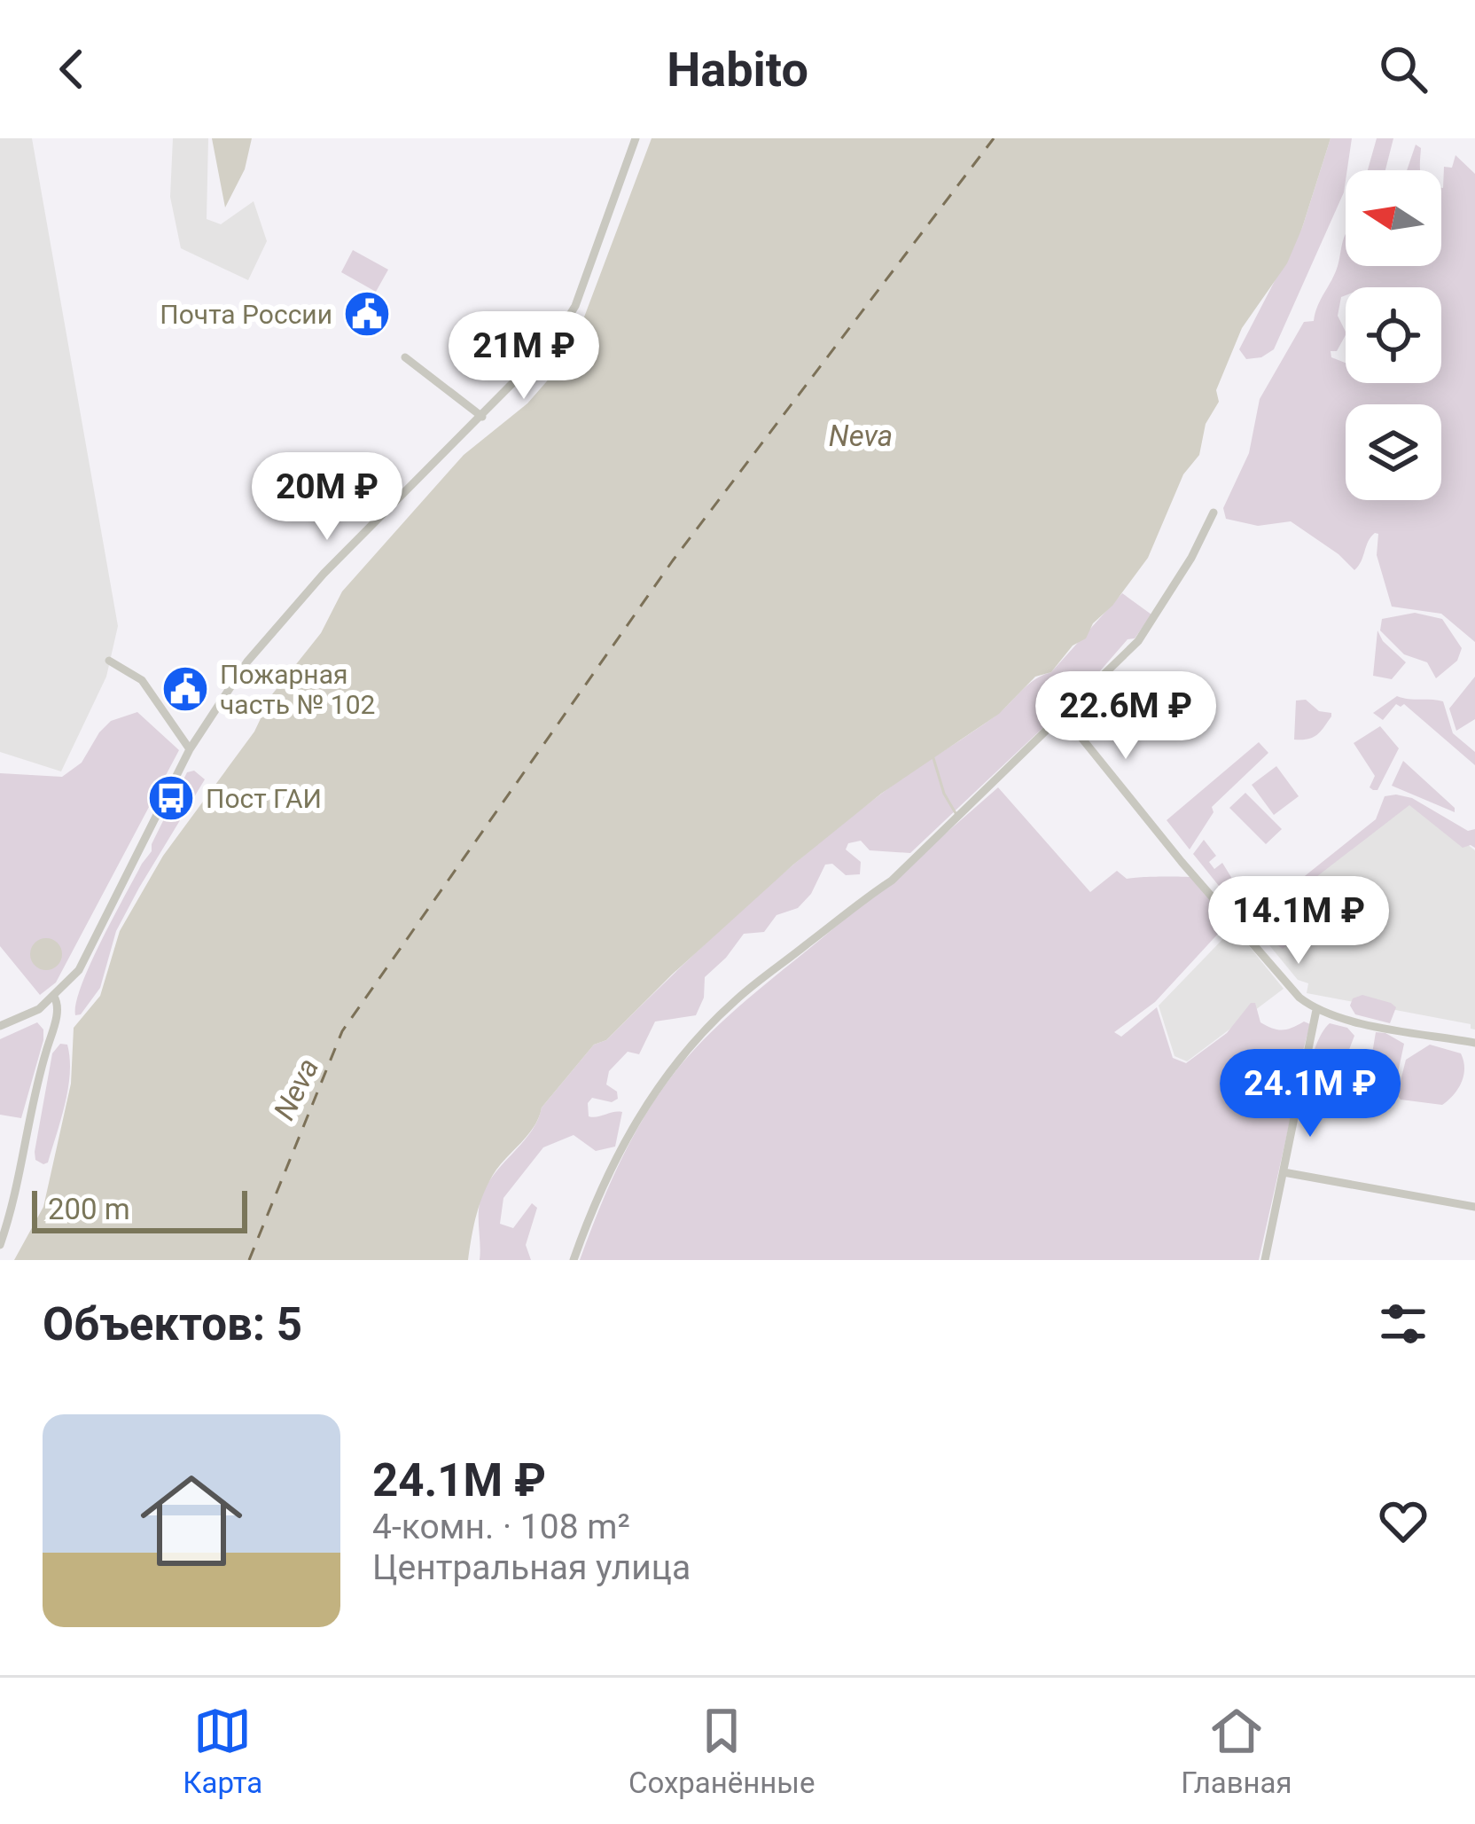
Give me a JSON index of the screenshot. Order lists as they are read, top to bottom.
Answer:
{
  "water": ["Neva"],
  "places": {
    "public building": ["Почта России", "Пожарная часть № 102"],
    "bus stop": ["Пост ГАИ"]
  },
  "scale_bar": "200 m",
  "north": "left",
  "page": {
    "header": "Habito",
    "price": [
      "21M ₽",
      "20M ₽",
      "22.6M ₽",
      "14.1M ₽",
      "24.1M ₽"
    ],
    "scale": "200 m",
    "heading": "Объектов: 5",
    "list": [
      {
        "name": "24.1M ₽",
        "note": "4-комн. · 108 m² · Центральная улица"
      }
    ],
    "tabs": ["Карта", "Сохранённые", "Главная"]
  }
}
